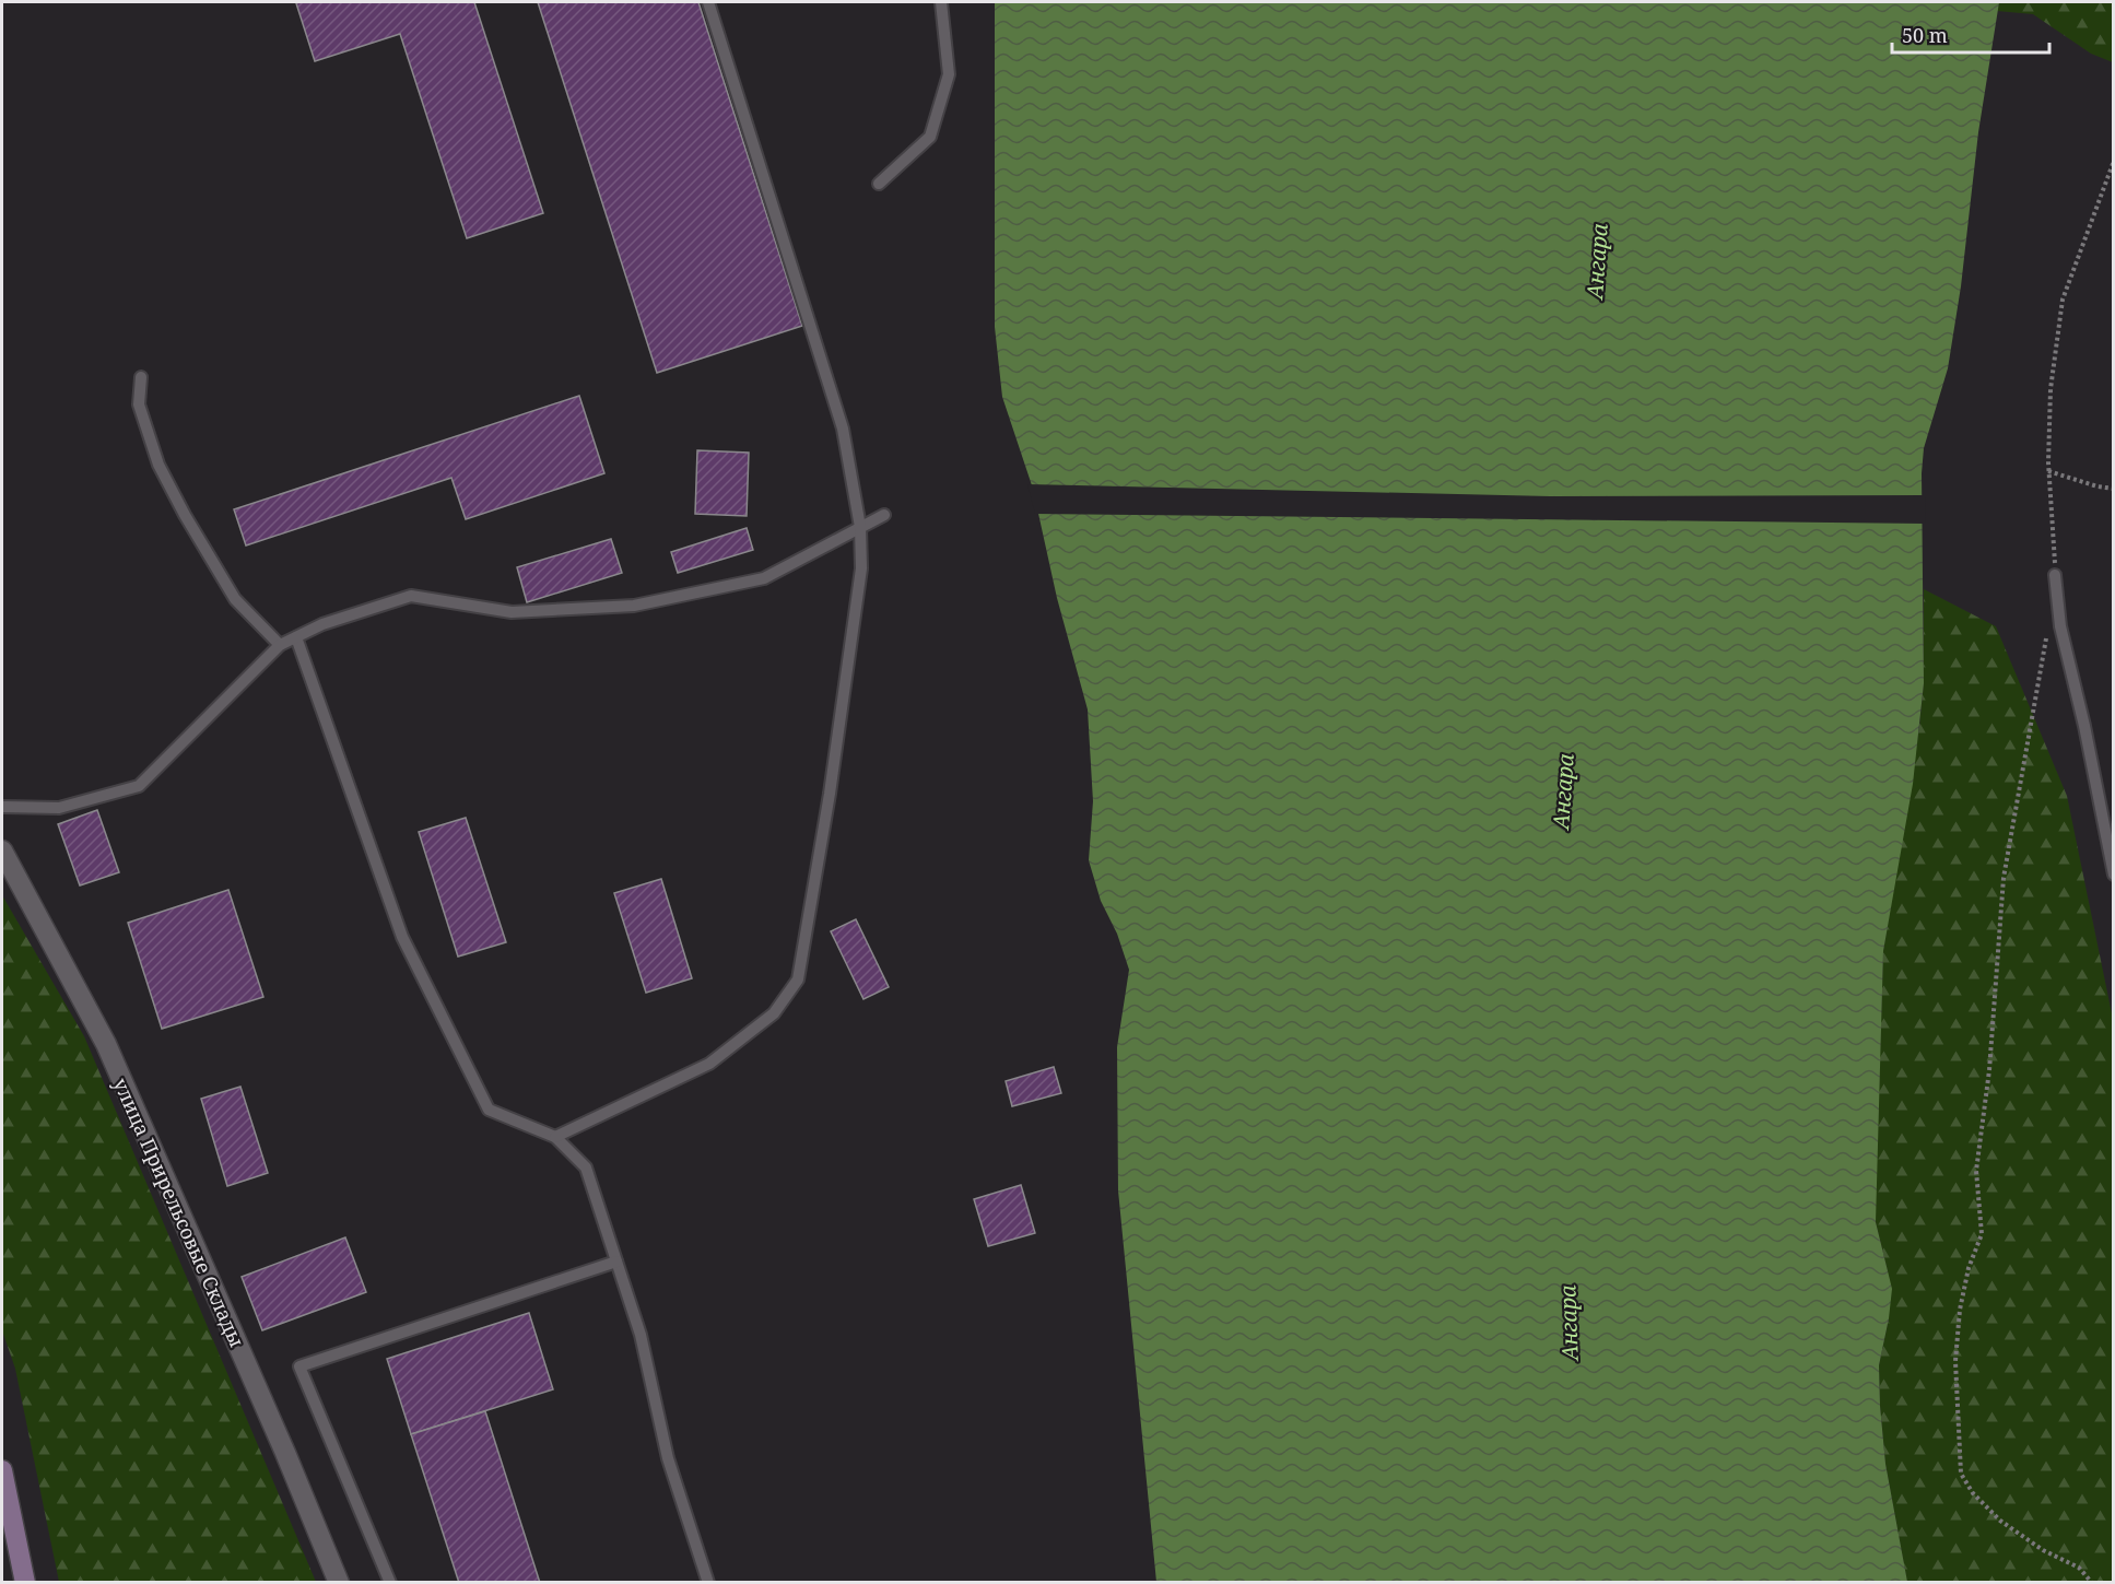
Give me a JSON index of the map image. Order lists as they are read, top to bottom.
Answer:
{
  "streets": {
    "street": ["улица Прирельсовые Склады"]
  },
  "water": ["Ангара"],
  "scale_bar": "50 m"
}
